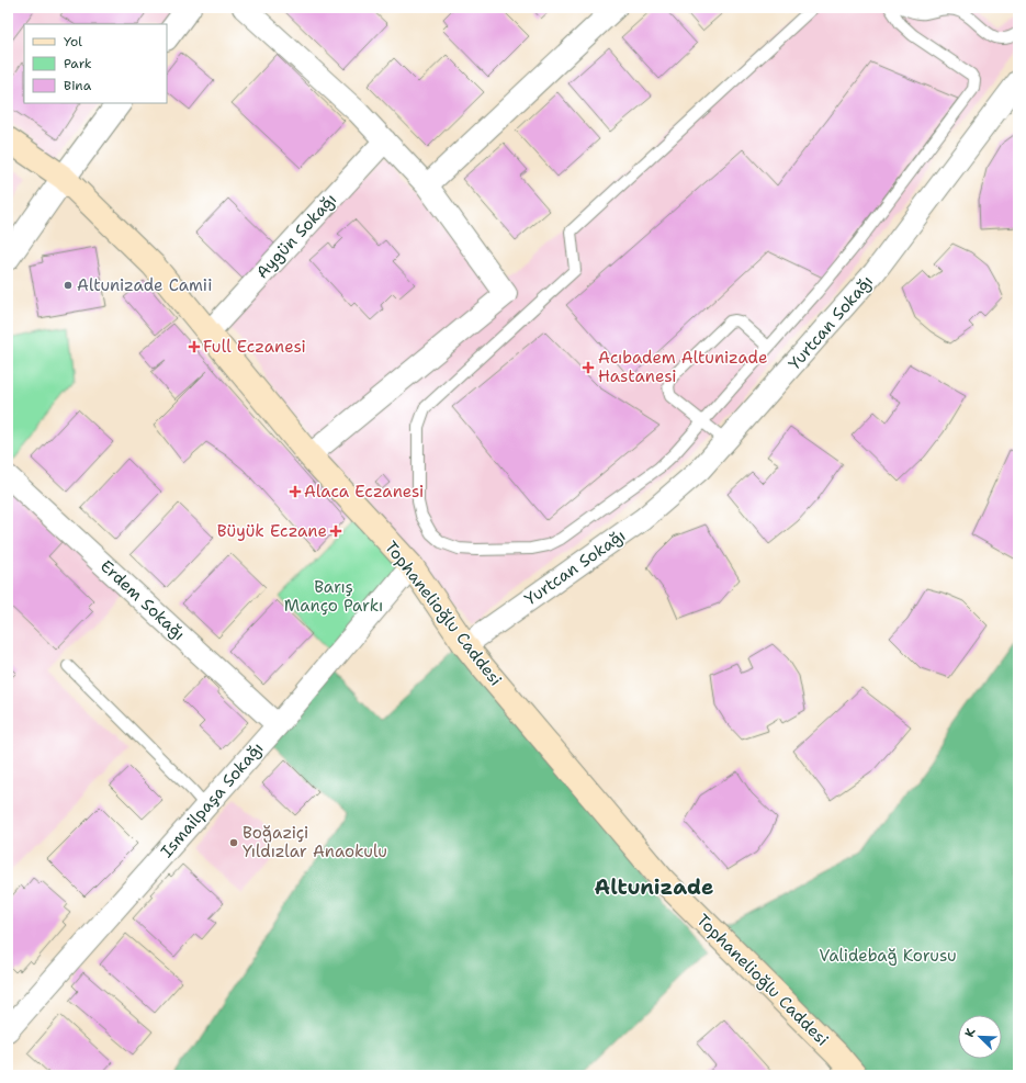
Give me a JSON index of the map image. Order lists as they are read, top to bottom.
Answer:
{
  "streets": {
    "main road": ["Tophanelioğlu Caddesi"],
    "street": [
      "Aygün Sokağı",
      "Yurtcan Sokağı",
      "Erdem Sokağı",
      "Ismailpaşa Sokağı"
    ]
  },
  "crossings": [
    ["Aygün Sokağı", "Tophanelioğlu Caddesi"],
    ["Yurtcan Sokağı", "Tophanelioğlu Caddesi"],
    ["Erdem Sokağı", "Ismailpaşa Sokağı"],
    ["Tophanelioğlu Caddesi", "Ismailpaşa Sokağı"]
  ],
  "districts": ["Altunizade"],
  "parks": ["Barış Manço Parkı", "Validebağ Korusu"],
  "places": {
    "other": ["Altunizade Camii", "Boğaziçi Yıldızlar Anaokulu"],
    "health": [
      "Full Eczanesi",
      "Acıbadem Altunizade Hastanesi",
      "Alaca Eczanesi",
      "Büyük Eczane"
    ]
  },
  "legend": ["Yol", "Park", "Bina"],
  "north": "top left"
}
